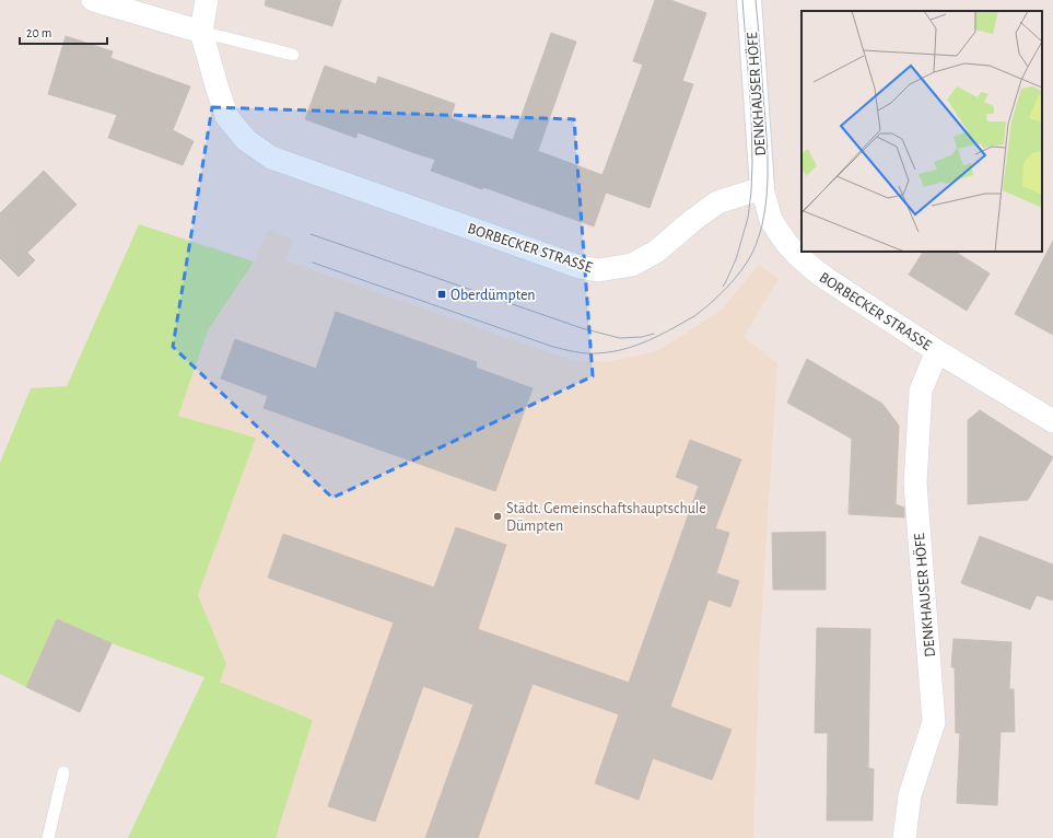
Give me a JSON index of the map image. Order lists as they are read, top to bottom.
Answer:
{
  "streets": {
    "street": ["DENKHAUSER HÖFE", "BORBECKER STRASSE"]
  },
  "crossings": [
    ["DENKHAUSER HÖFE", "BORBECKER STRASSE"]
  ],
  "places": {
    "transit": ["Oberdümpten"],
    "other": ["Städt. Gemeinschaftshauptschule Dümpten"]
  },
  "scale_bar": "20 m"
}
